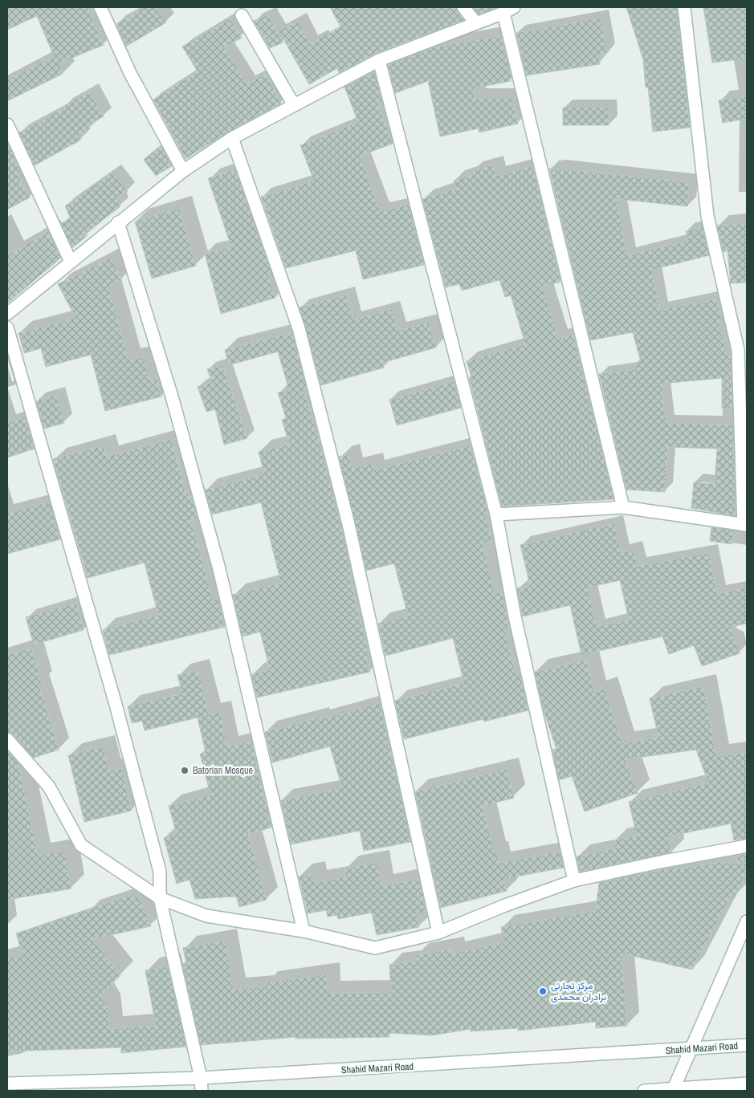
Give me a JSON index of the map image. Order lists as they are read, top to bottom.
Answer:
{
  "streets": {
    "street": ["Shahid Mazari Road"]
  },
  "places": ["Batorian Mosque", "مرکز تجارتی برادران محمدی"]
}
